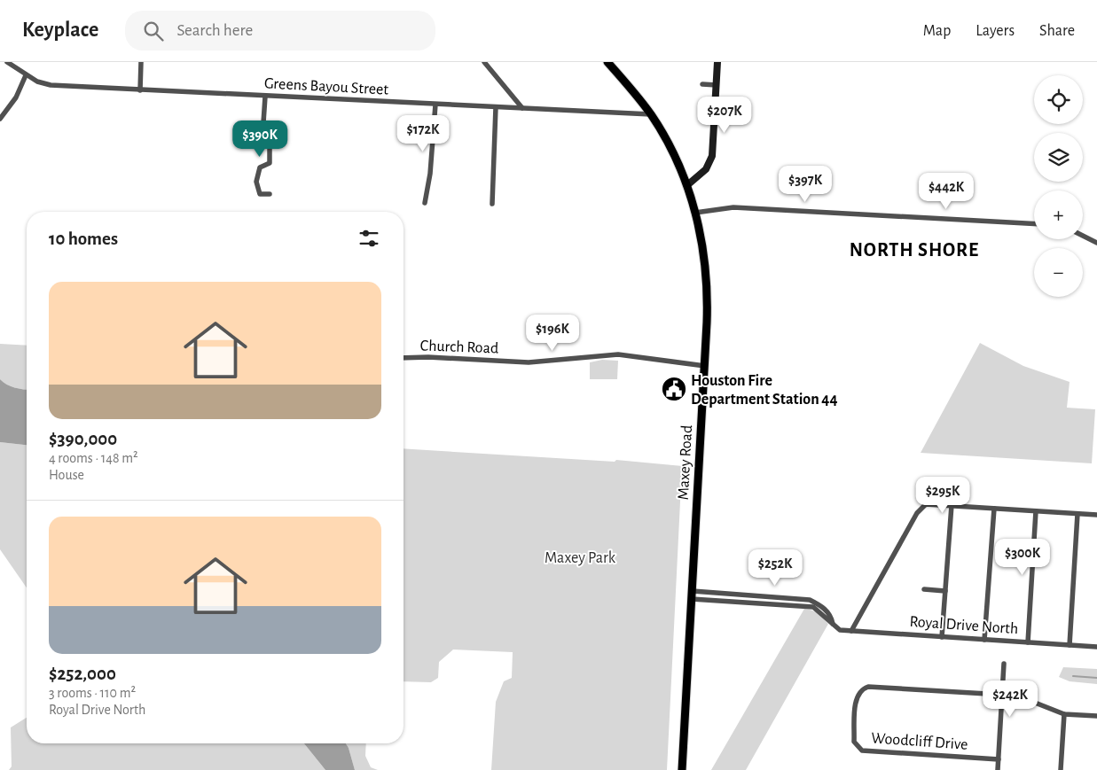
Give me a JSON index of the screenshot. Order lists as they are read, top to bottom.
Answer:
{
  "streets": {
    "main road": ["Maxey Road"],
    "street": [
      "Greens Bayou Street",
      "Church Road",
      "Royal Drive North",
      "Woodcliff Drive"
    ]
  },
  "crossings": [
    ["Greens Bayou Street", "Maxey Road"],
    ["Church Road", "Maxey Road"],
    ["Maxey Road", "Royal Drive North"]
  ],
  "districts": ["NORTH SHORE"],
  "parks": ["Maxey Park"],
  "places": {
    "public building": ["Houston Fire Department Station 44"]
  },
  "page": {
    "header": "Keyplace",
    "search": "Search here",
    "nav": ["Map", "Layers", "Share"],
    "map_buttons": ["+", "−"],
    "price": [
      "$207K",
      "$172K",
      "$390K",
      "$397K",
      "$442K",
      "$196K",
      "$295K",
      "$300K",
      "$252K",
      "$242K"
    ],
    "heading": "10 homes",
    "list": [
      {
        "name": "$390,000",
        "note": "4 rooms · 148 m² · House"
      },
      {
        "name": "$252,000",
        "note": "3 rooms · 110 m² · Royal Drive North"
      }
    ]
  }
}
